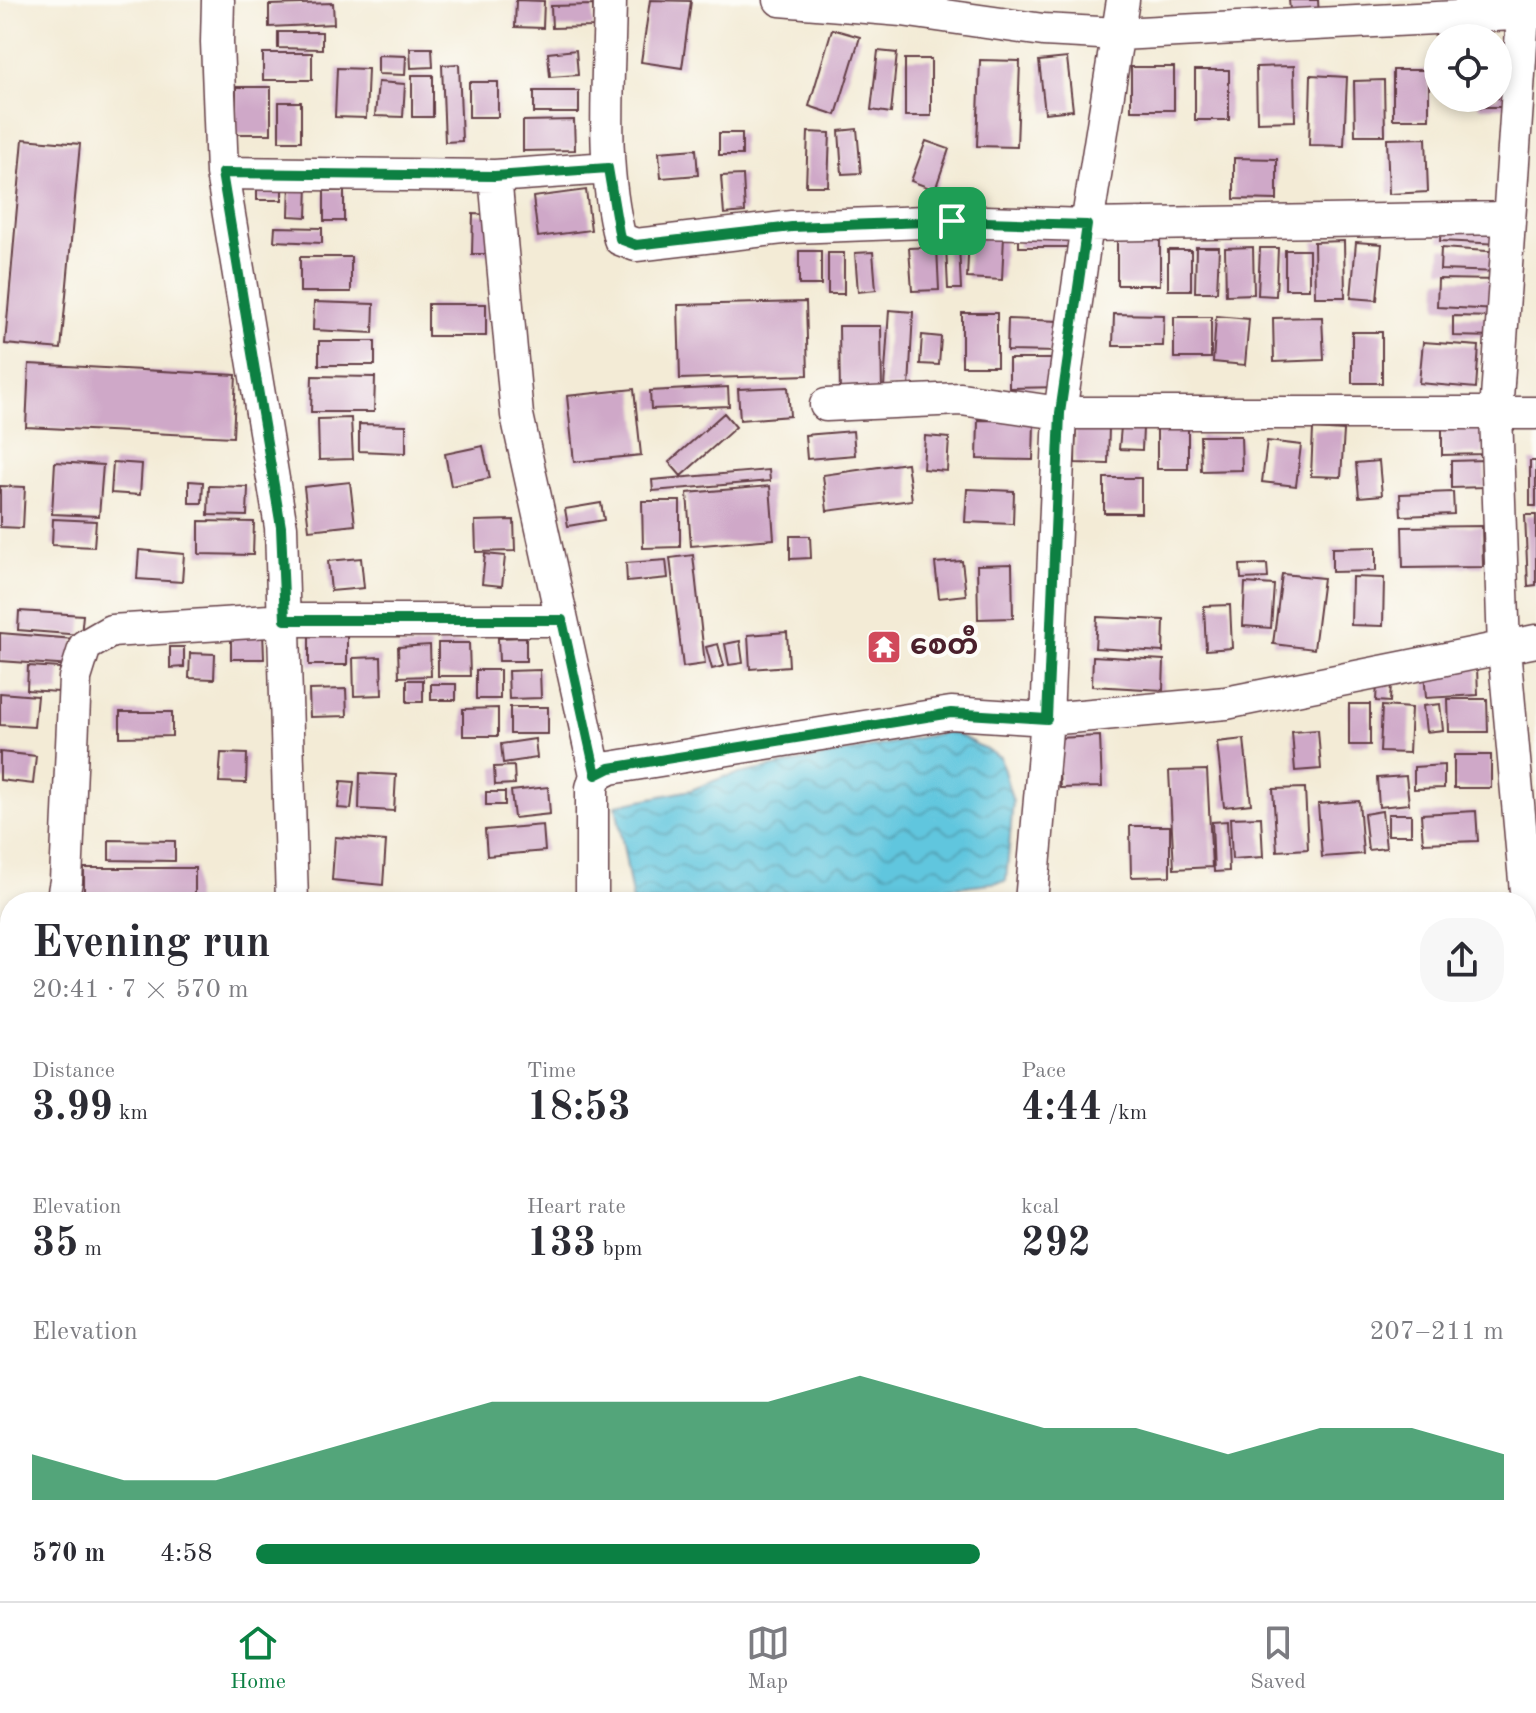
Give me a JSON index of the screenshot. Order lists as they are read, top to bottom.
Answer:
{
  "places": {
    "temple": ["စေတီ"]
  },
  "page": {
    "heading": ["Evening run", "20:41 · 7 × 570 m"],
    "stats": [
      ["Distance", "3.99 km"],
      ["Time", "18:53"],
      ["Pace", "4:44 /km"],
      ["Elevation", "35 m"],
      ["Heart rate", "133 bpm"],
      ["kcal", "292"]
    ],
    "chart": ["Elevation", "207–211 m"],
    "list": [
      {
        "name": "570 m",
        "note": "4:58"
      }
    ],
    "tabs": ["Home", "Map", "Saved"]
  }
}
